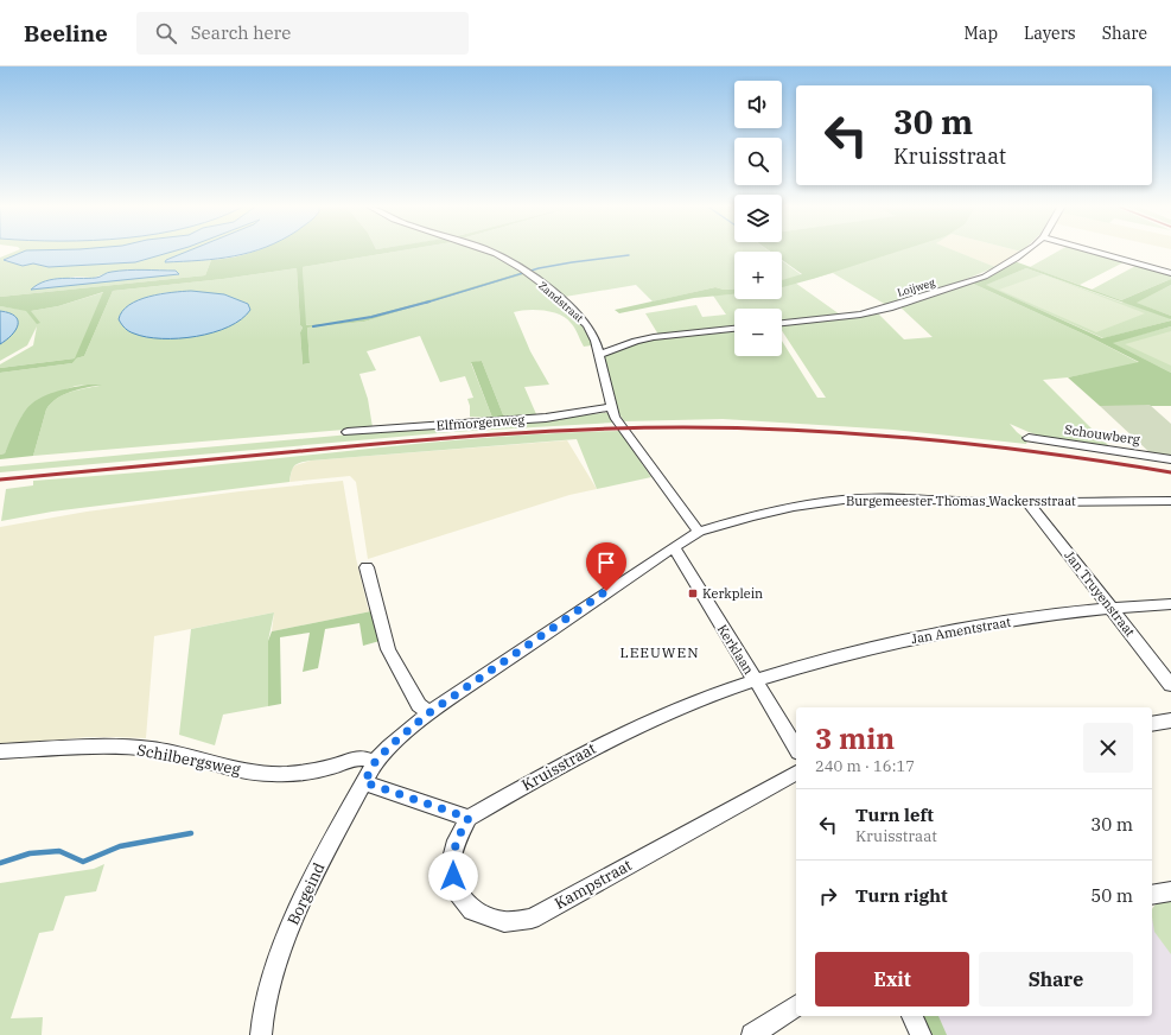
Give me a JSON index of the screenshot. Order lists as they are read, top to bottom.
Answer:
{
  "streets": {
    "street": [
      "Loijweg",
      "Zandstraat",
      "Elfmorgenweg",
      "Schouwberg",
      "Burgemeester Thomas Wackersstraat",
      "Jan Truyenstraat",
      "Jan Amentstraat",
      "Kerklaan",
      "Schilbergsweg",
      "Kruisstraat",
      "Kampstraat",
      "Borgeind"
    ]
  },
  "crossings": [
    ["Zandstraat", "Elfmorgenweg"],
    ["Zandstraat", "Burgemeester Thomas Wackersstraat"],
    ["Burgemeester Thomas Wackersstraat", "Jan Truyenstraat"],
    ["Burgemeester Thomas Wackersstraat", "Kerklaan"],
    ["Burgemeester Thomas Wackersstraat", "Schilbergsweg"],
    ["Burgemeester Thomas Wackersstraat", "Borgeind"],
    ["Jan Truyenstraat", "Jan Amentstraat"],
    ["Jan Amentstraat", "Kerklaan"],
    ["Jan Amentstraat", "Kruisstraat"],
    ["Kerklaan", "Kruisstraat"],
    ["Schilbergsweg", "Borgeind"],
    ["Kruisstraat", "Kampstraat"]
  ],
  "districts": ["LEEUWEN"],
  "places": {
    "transit": ["Kerkplein"]
  },
  "page": {
    "header": "Beeline",
    "search": "Search here",
    "nav": ["Map", "Layers", "Share"],
    "map_buttons": ["+", "−"],
    "turn": ["30 m", "Kruisstraat"],
    "heading": ["3 min", "240 m · 16:17"],
    "list": [
      {
        "name": "Turn left",
        "note": "Kruisstraat",
        "value": "30 m"
      },
      {
        "name": "Turn right",
        "value": "50 m"
      }
    ],
    "buttons": ["Exit", "Share"]
  }
}
